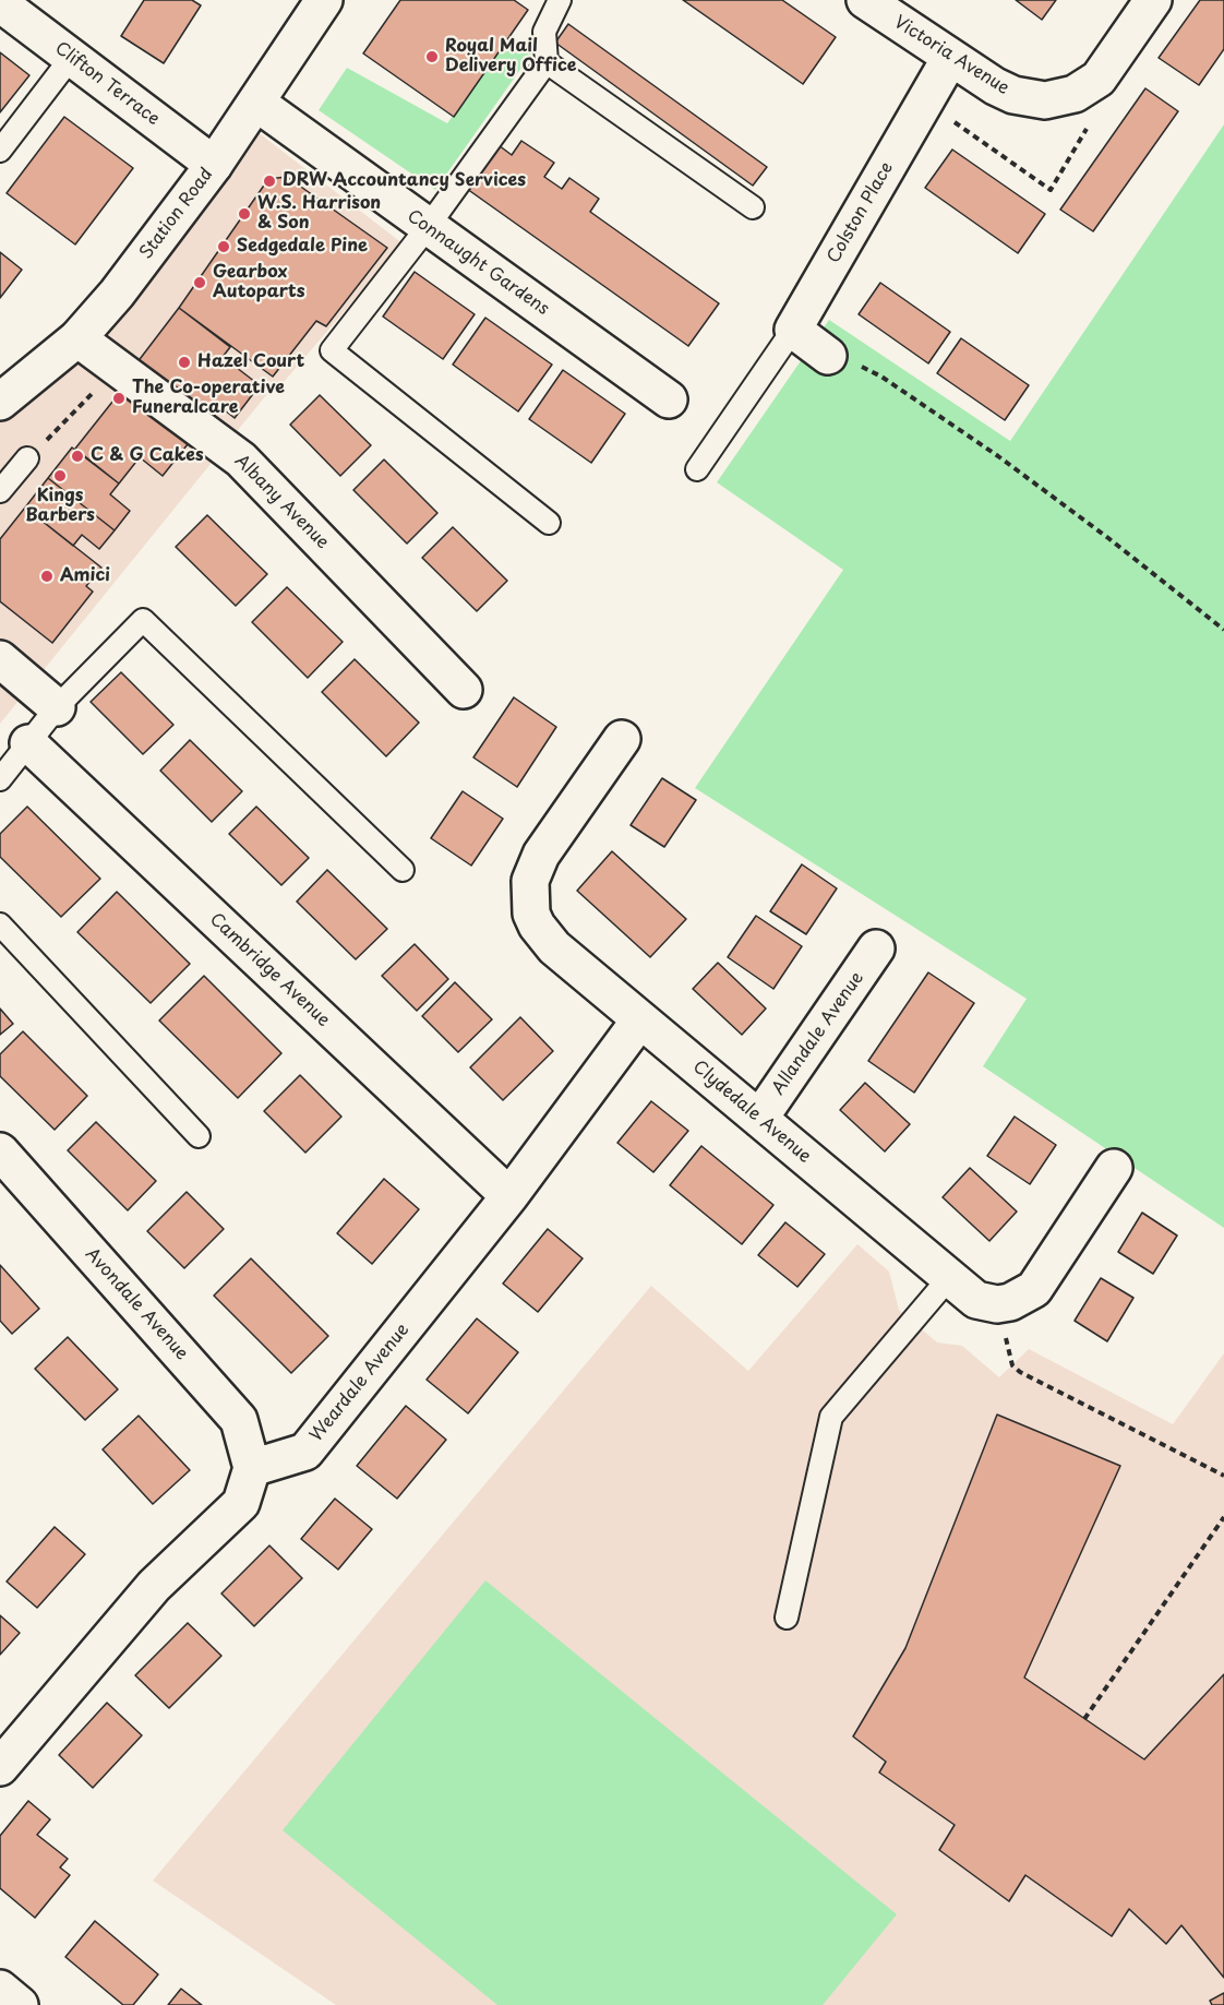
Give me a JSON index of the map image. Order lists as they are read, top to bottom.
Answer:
{
  "streets": {
    "street": [
      "Victoria Avenue",
      "Clifton Terrace",
      "Colston Place",
      "Station Road",
      "Connaught Gardens",
      "Albany Avenue",
      "Cambridge Avenue",
      "Allandale Avenue",
      "Clydedale Avenue",
      "Avondale Avenue",
      "Weardale Avenue"
    ]
  },
  "crossings": [
    ["Victoria Avenue", "Colston Place"],
    ["Clifton Terrace", "Station Road"],
    ["Station Road", "Connaught Gardens"],
    ["Station Road", "Albany Avenue"],
    ["Cambridge Avenue", "Weardale Avenue"],
    ["Allandale Avenue", "Clydedale Avenue"],
    ["Clydedale Avenue", "Weardale Avenue"],
    ["Avondale Avenue", "Weardale Avenue"]
  ],
  "places": [
    "Royal Mail Delivery Office",
    "DRW Accountancy Services",
    "W.S. Harrison & Son",
    "Sedgedale Pine",
    "Gearbox Autoparts",
    "Hazel Court",
    "The Co-operative Funeralcare",
    "C & G Cakes",
    "Kings Barbers",
    "Amici"
  ]
}
